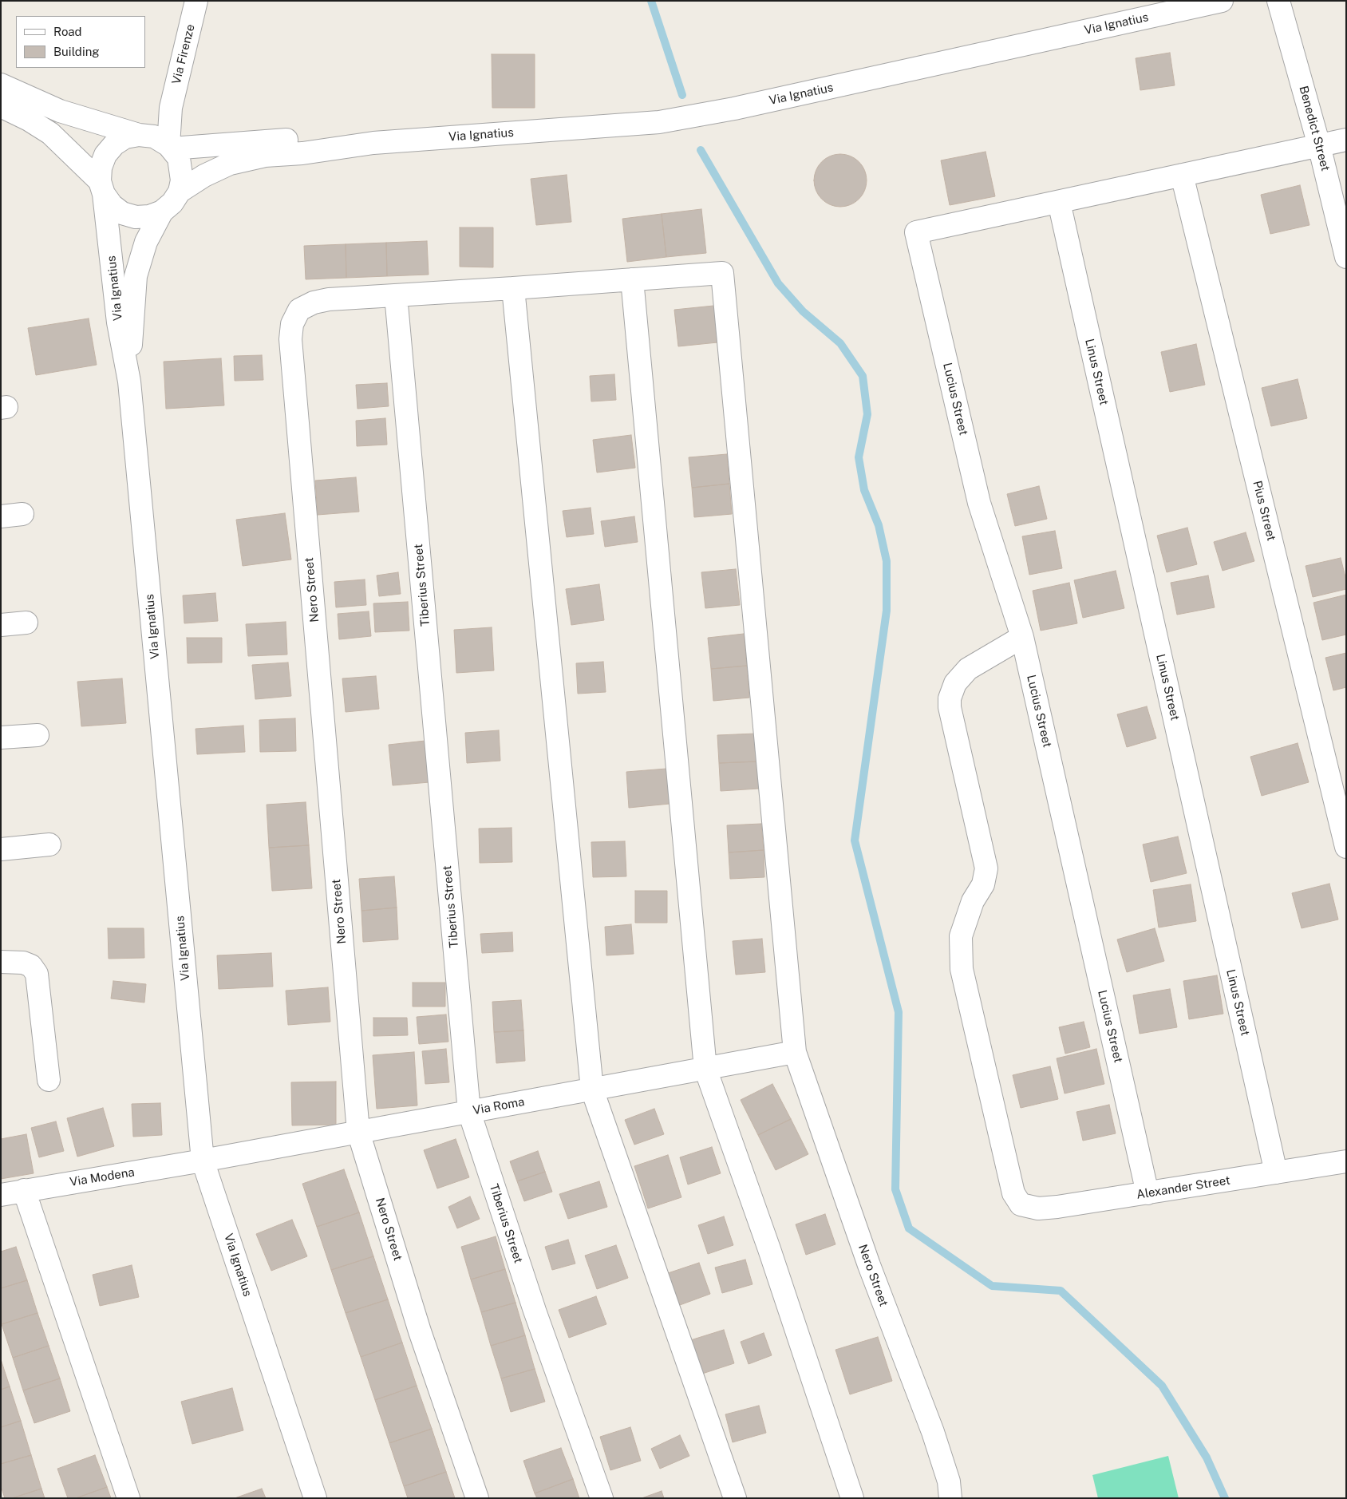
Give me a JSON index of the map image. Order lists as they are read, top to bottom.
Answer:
{
  "streets": {
    "street": [
      "Via Ignatius",
      "Via Firenze",
      "Benedict Street",
      "Linus Street",
      "Lucius Street",
      "Pius Street",
      "Tiberius Street",
      "Nero Street",
      "Via Roma",
      "Via Modena",
      "Alexander Street"
    ]
  },
  "crossings": [
    ["Via Ignatius", "Via Firenze"],
    ["Via Ignatius", "Via Roma"],
    ["Via Ignatius", "Via Modena"],
    ["Linus Street", "Lucius Street"],
    ["Linus Street", "Alexander Street"],
    ["Lucius Street", "Alexander Street"],
    ["Tiberius Street", "Nero Street"],
    ["Tiberius Street", "Via Roma"],
    ["Nero Street", "Via Roma"],
    ["Via Roma", "Via Modena"]
  ],
  "legend": ["Road", "Building"]
}
